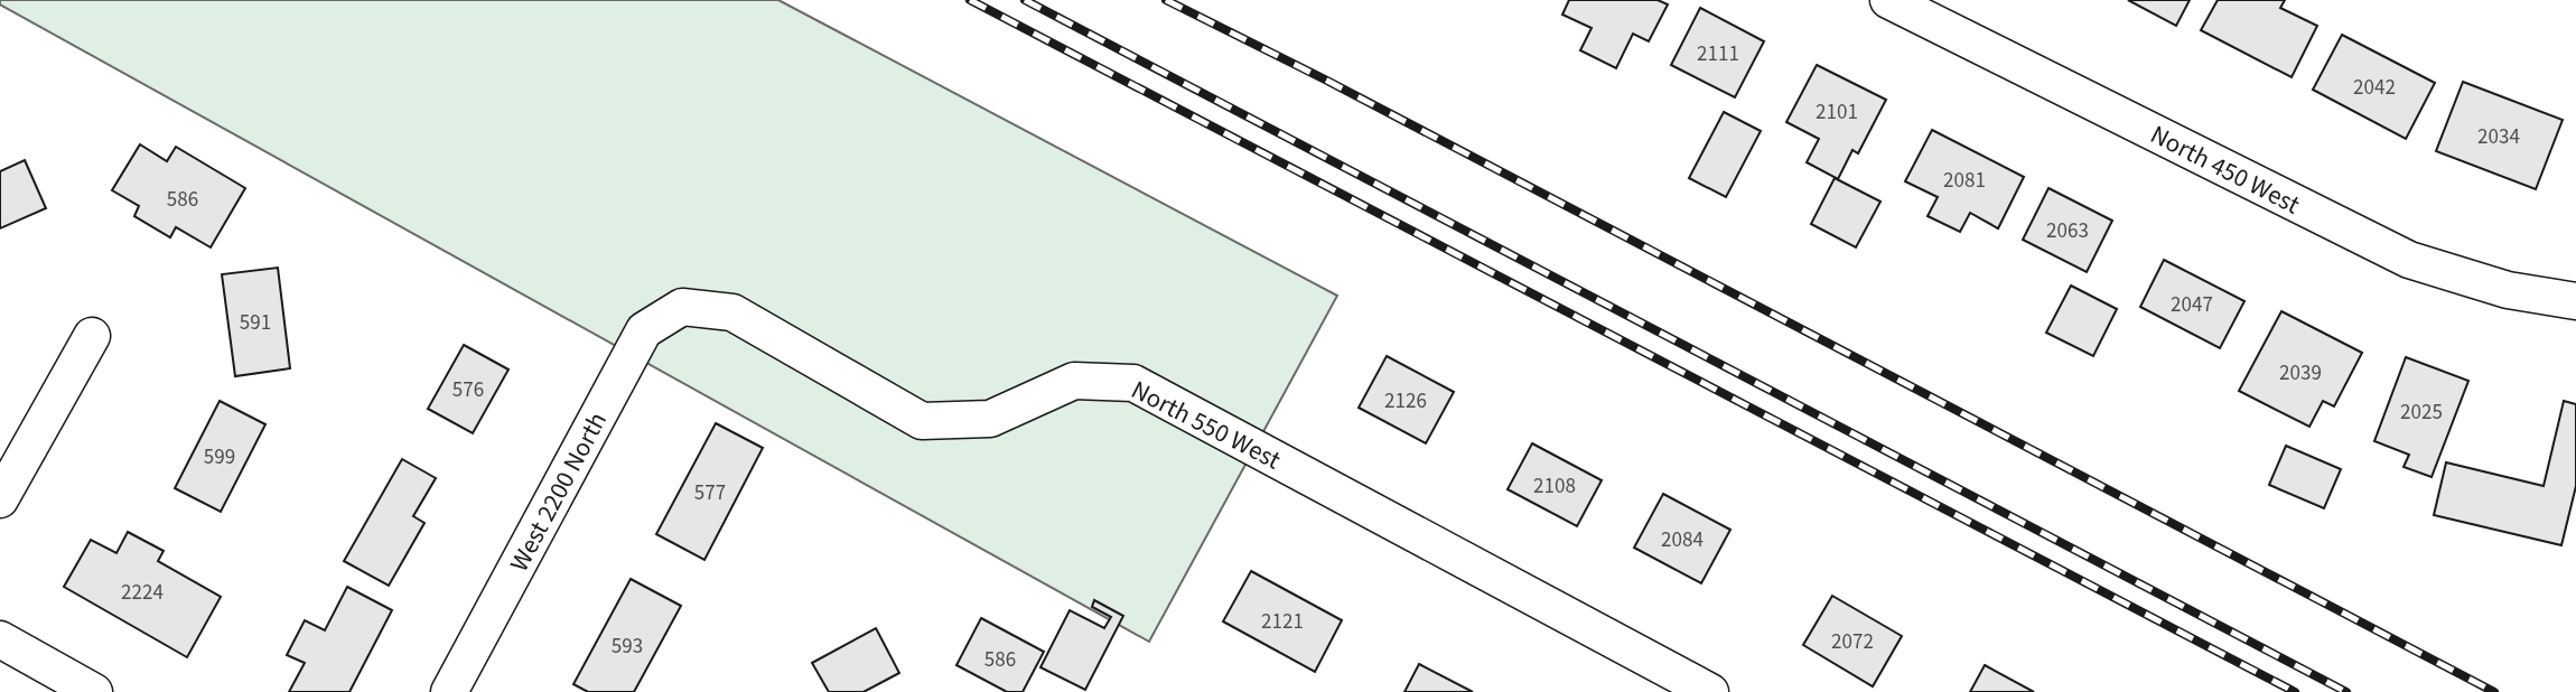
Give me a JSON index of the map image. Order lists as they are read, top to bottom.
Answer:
{
  "streets": {
    "street": ["North 450 West", "North 550 West", "West 2200 North"]
  },
  "crossings": [
    ["North 550 West", "West 2200 North"]
  ],
  "house_numbers": [
    "2111",
    "2042",
    "2101",
    "2034",
    "2081",
    "586",
    "2063",
    "2047",
    "591",
    "2039",
    "576",
    "2126",
    "2025",
    "599",
    "2108",
    "577",
    "2084",
    "2224",
    "2121",
    "2072",
    "593",
    "586"
  ]
}
